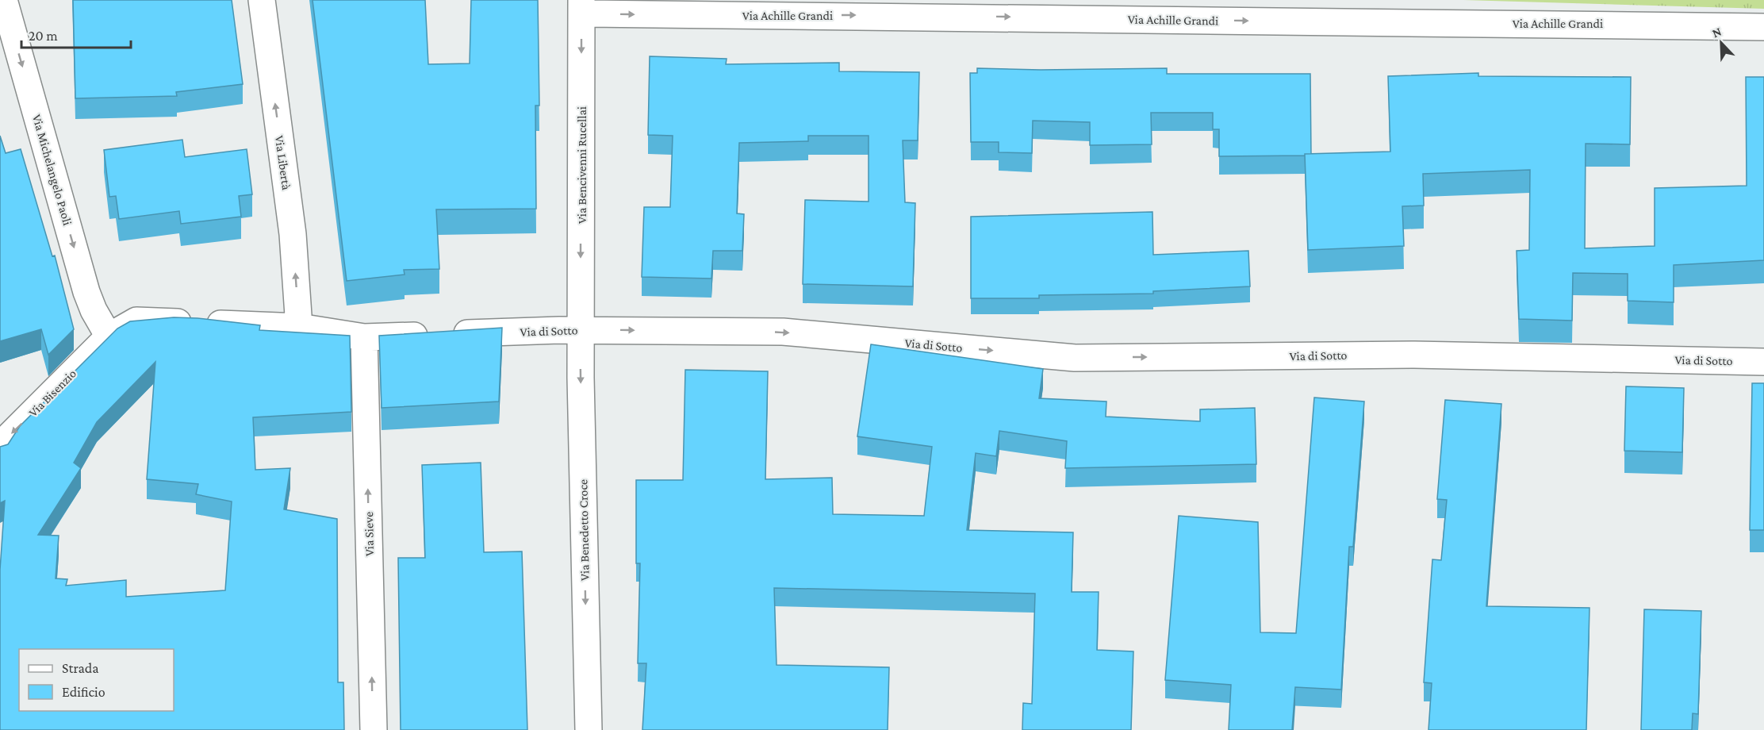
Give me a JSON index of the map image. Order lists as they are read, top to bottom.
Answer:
{
  "streets": {
    "street": [
      "Via Achille Grandi",
      "Via Libertà",
      "Via Bencivenni Rucellai",
      "Via Michelangelo Paoli",
      "Via di Sotto",
      "Via Bisenzio",
      "Via Benedetto Croce",
      "Via Sieve"
    ]
  },
  "crossings": [
    ["Via Achille Grandi", "Via Bencivenni Rucellai"],
    ["Via Libertà", "Via di Sotto"],
    ["Via Bencivenni Rucellai", "Via di Sotto"],
    ["Via Bencivenni Rucellai", "Via Benedetto Croce"],
    ["Via Michelangelo Paoli", "Via di Sotto"],
    ["Via Michelangelo Paoli", "Via Bisenzio"],
    ["Via di Sotto", "Via Bisenzio"],
    ["Via di Sotto", "Via Benedetto Croce"],
    ["Via di Sotto", "Via Sieve"]
  ],
  "one_way": [
    "Via Achille Grandi",
    "Via Libertà",
    "Via Bencivenni Rucellai",
    "Via Michelangelo Paoli",
    "Via di Sotto",
    "Via Bisenzio",
    "Via Benedetto Croce",
    "Via Sieve"
  ],
  "legend": ["Strada", "Edificio"],
  "scale_bar": "20 m",
  "north": "top left"
}
